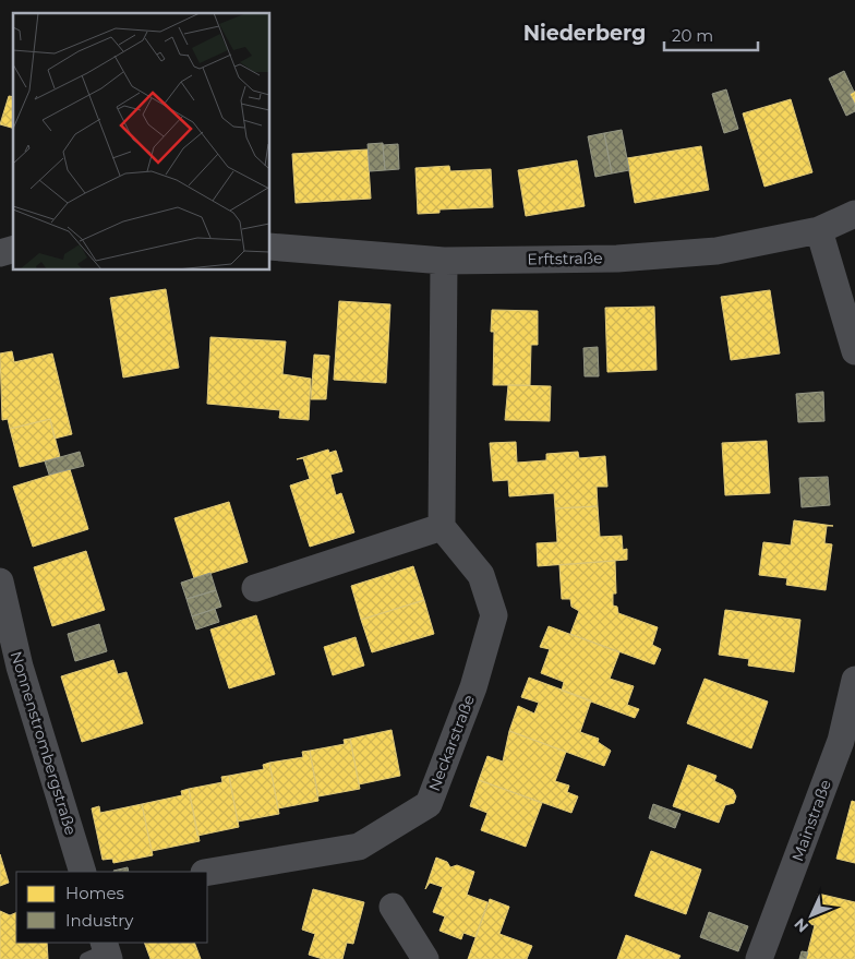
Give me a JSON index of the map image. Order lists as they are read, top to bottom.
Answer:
{
  "streets": {
    "street": [
      "Erftstraße",
      "Nonnenstrombergstraße",
      "Neckarstraße",
      "Mainstraße"
    ]
  },
  "districts": ["Niederberg"],
  "legend": ["Homes", "Industry"],
  "scale_bar": "20 m",
  "north": "bottom left"
}
